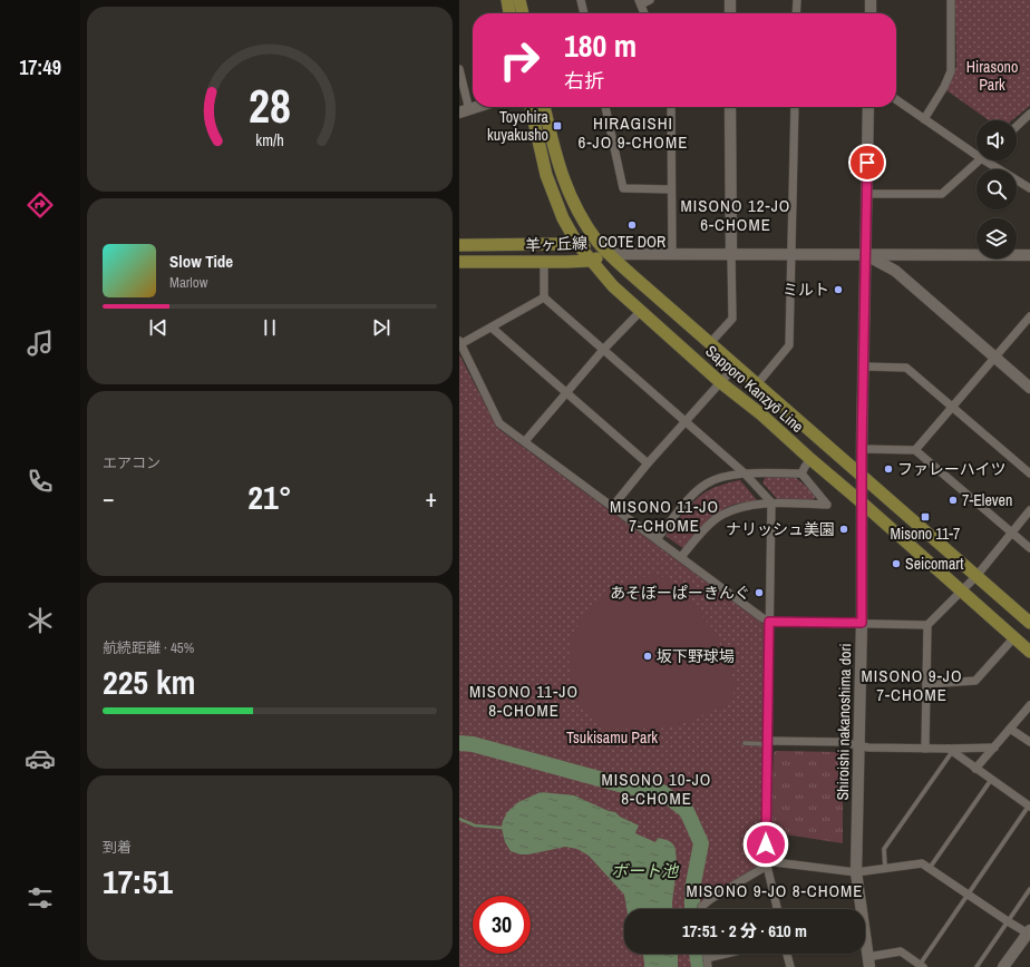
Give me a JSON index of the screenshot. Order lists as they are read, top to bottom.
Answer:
{
  "streets": {
    "main road": ["羊ヶ丘線", "Sapporo Kanzyō Line"],
    "street": ["Shiroishi nakanoshima dori"]
  },
  "crossings": [
    ["羊ヶ丘線", "Sapporo Kanzyō Line"],
    ["Sapporo Kanzyō Line", "Shiroishi nakanoshima dori"]
  ],
  "districts": [
    "HIRAGISHI 6-JO 9-CHOME",
    "MISONO 12-JO 6-CHOME",
    "MISONO 11-JO 7-CHOME",
    "MISONO 9-JO 7-CHOME",
    "MISONO 11-JO 8-CHOME",
    "MISONO 10-JO 8-CHOME",
    "MISONO 9-JO 8-CHOME"
  ],
  "water": ["ボート池"],
  "parks": ["Hirasono Park", "Tsukisamu Park"],
  "places": {
    "transit": ["Toyohira kuyakusho", "Misono 11-7"],
    "other": [
      "COTE DOR",
      "ミルト",
      "ファレーハイツ",
      "7-Eleven",
      "ナリッシュ美園",
      "Seicomart",
      "あそぼーぱーきんぐ",
      "坂下野球場"
    ]
  },
  "page": {
    "tabs": "17:49",
    "turn": ["180 m", "右折"],
    "song": ["Slow Tide", "Marlow"],
    "tile": [
      "エアコン",
      ["航続距離 · 45%", "225 km"],
      ["到着", "17:51"]
    ],
    "heat": ["−", "21°", "+"],
    "limit": "30",
    "trip": "17:51 · 2 分 · 610 m",
    "gauge": ["28", "km/h"]
  }
}
